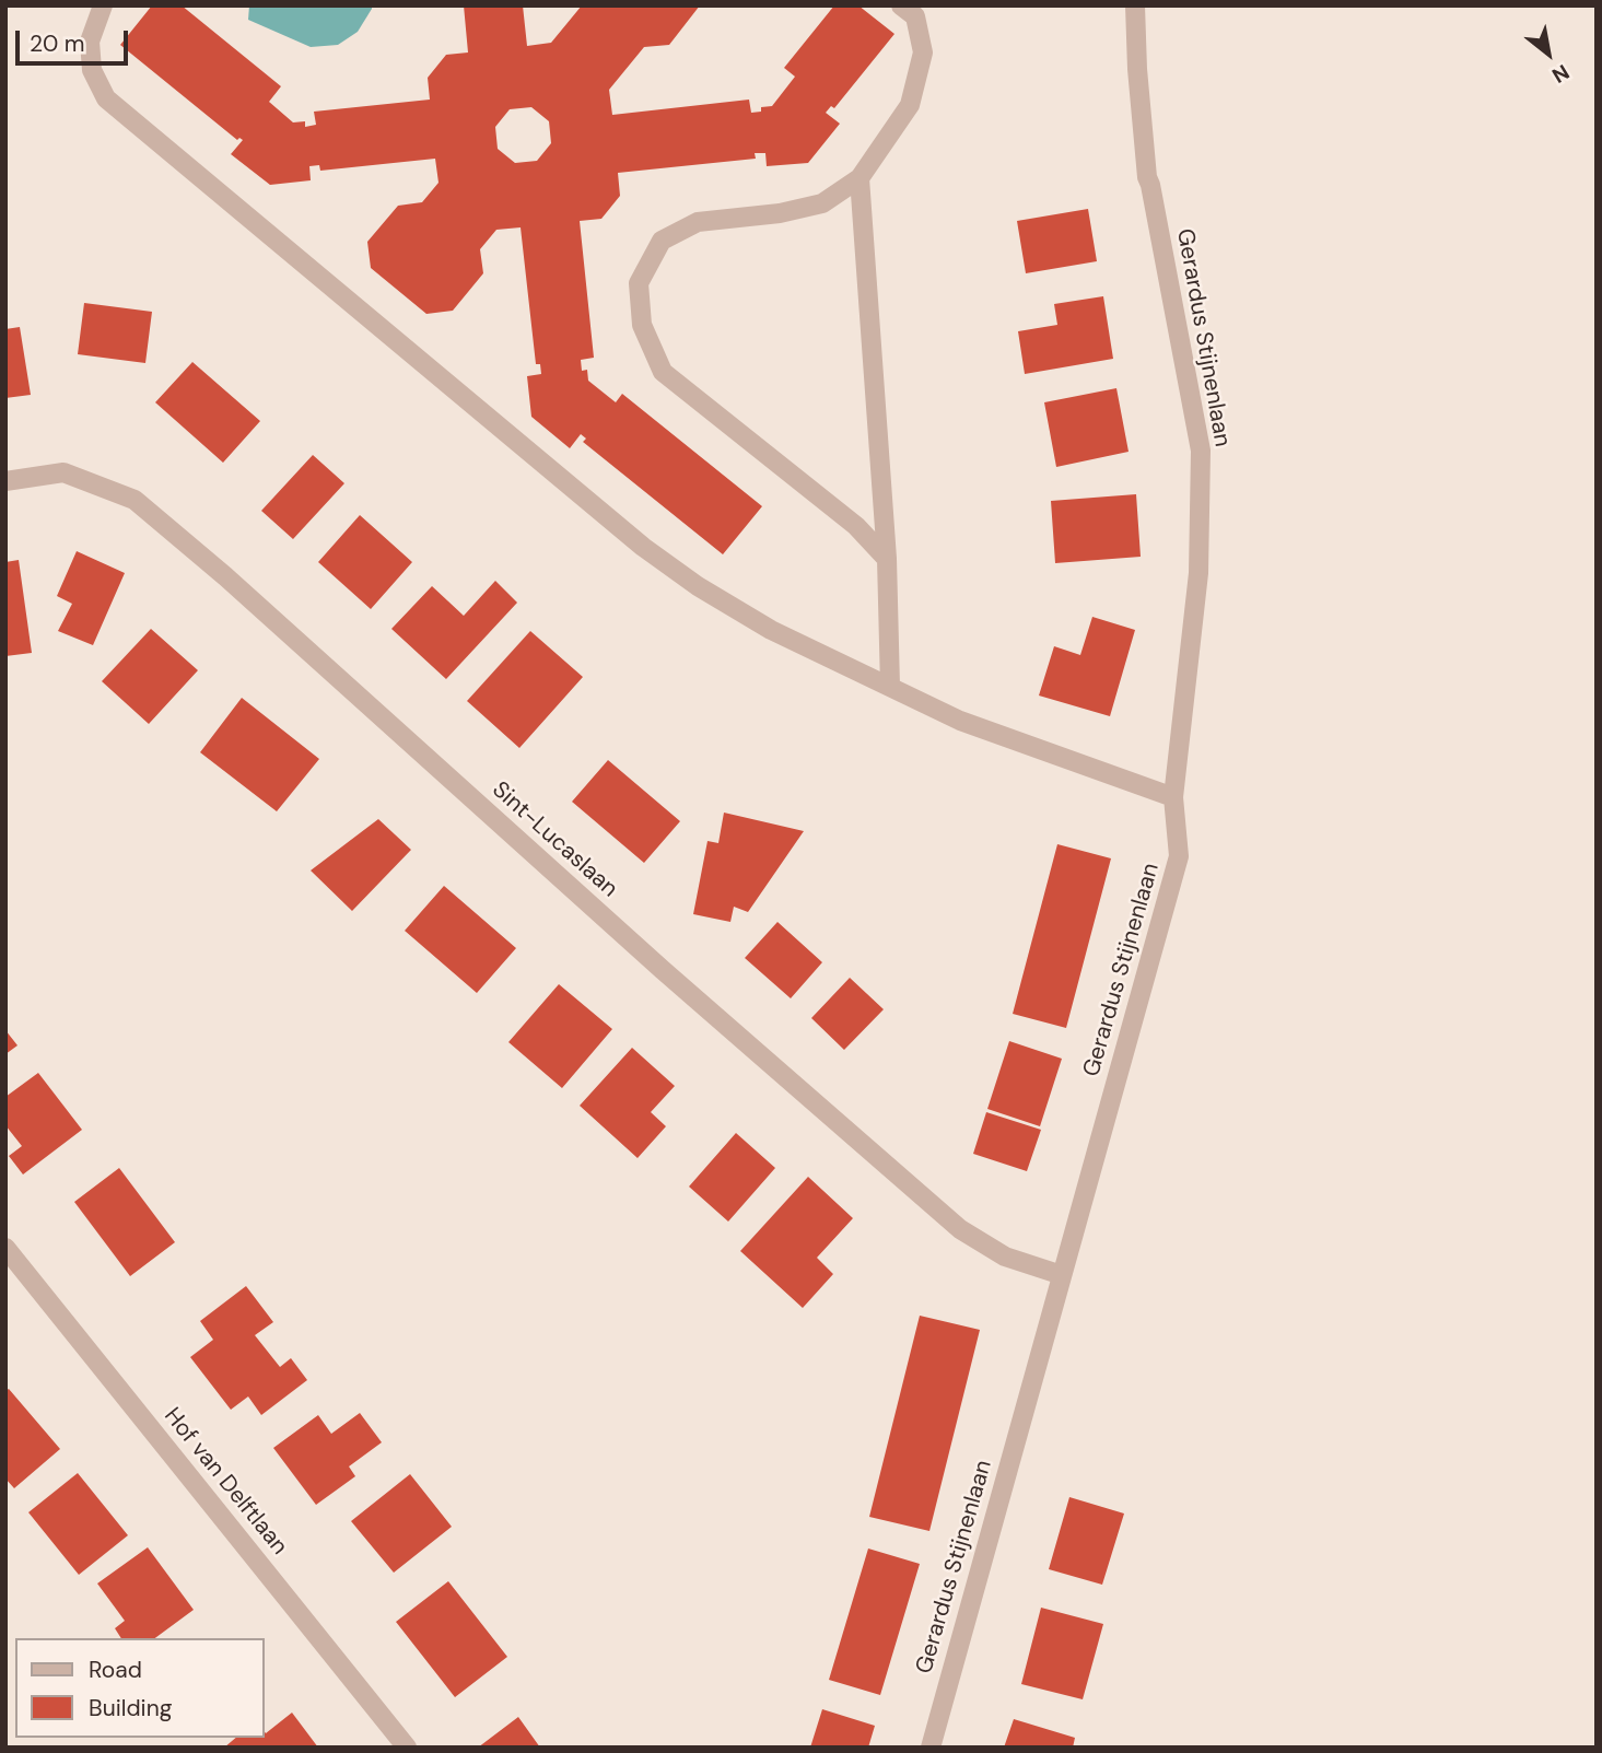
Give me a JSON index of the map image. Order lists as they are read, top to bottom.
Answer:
{
  "streets": {
    "street": ["Gerardus Stijnenlaan", "Sint-Lucaslaan", "Hof van Delftlaan"]
  },
  "crossings": [
    ["Gerardus Stijnenlaan", "Sint-Lucaslaan"]
  ],
  "legend": ["Road", "Building"],
  "scale_bar": "20 m",
  "north": "bottom right"
}
